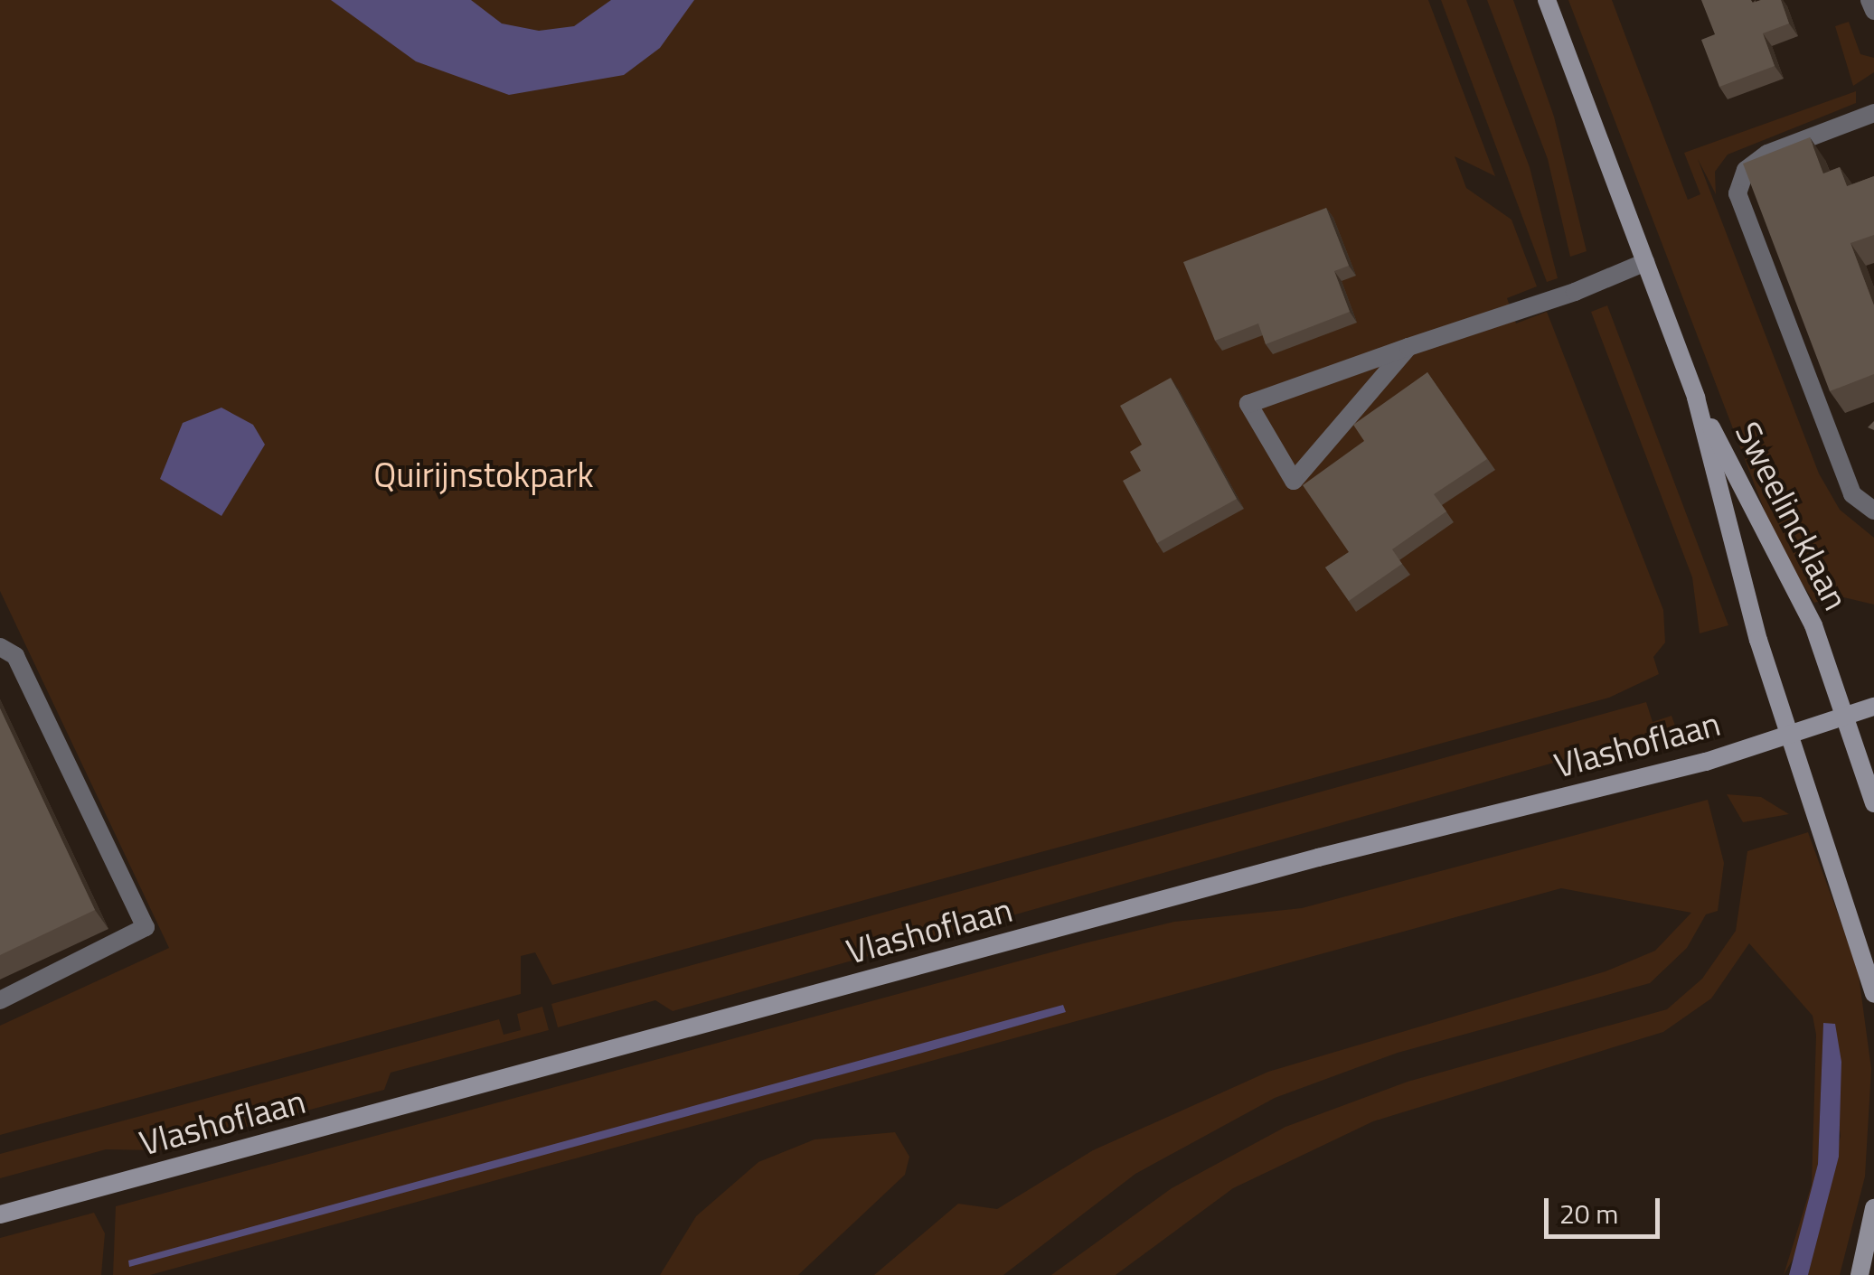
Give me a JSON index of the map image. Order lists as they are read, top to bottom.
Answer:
{
  "streets": {
    "street": ["Sweelincklaan", "Vlashoflaan"]
  },
  "crossings": [
    ["Sweelincklaan", "Vlashoflaan"]
  ],
  "parks": ["Quirijnstokpark"],
  "scale_bar": "20 m"
}
